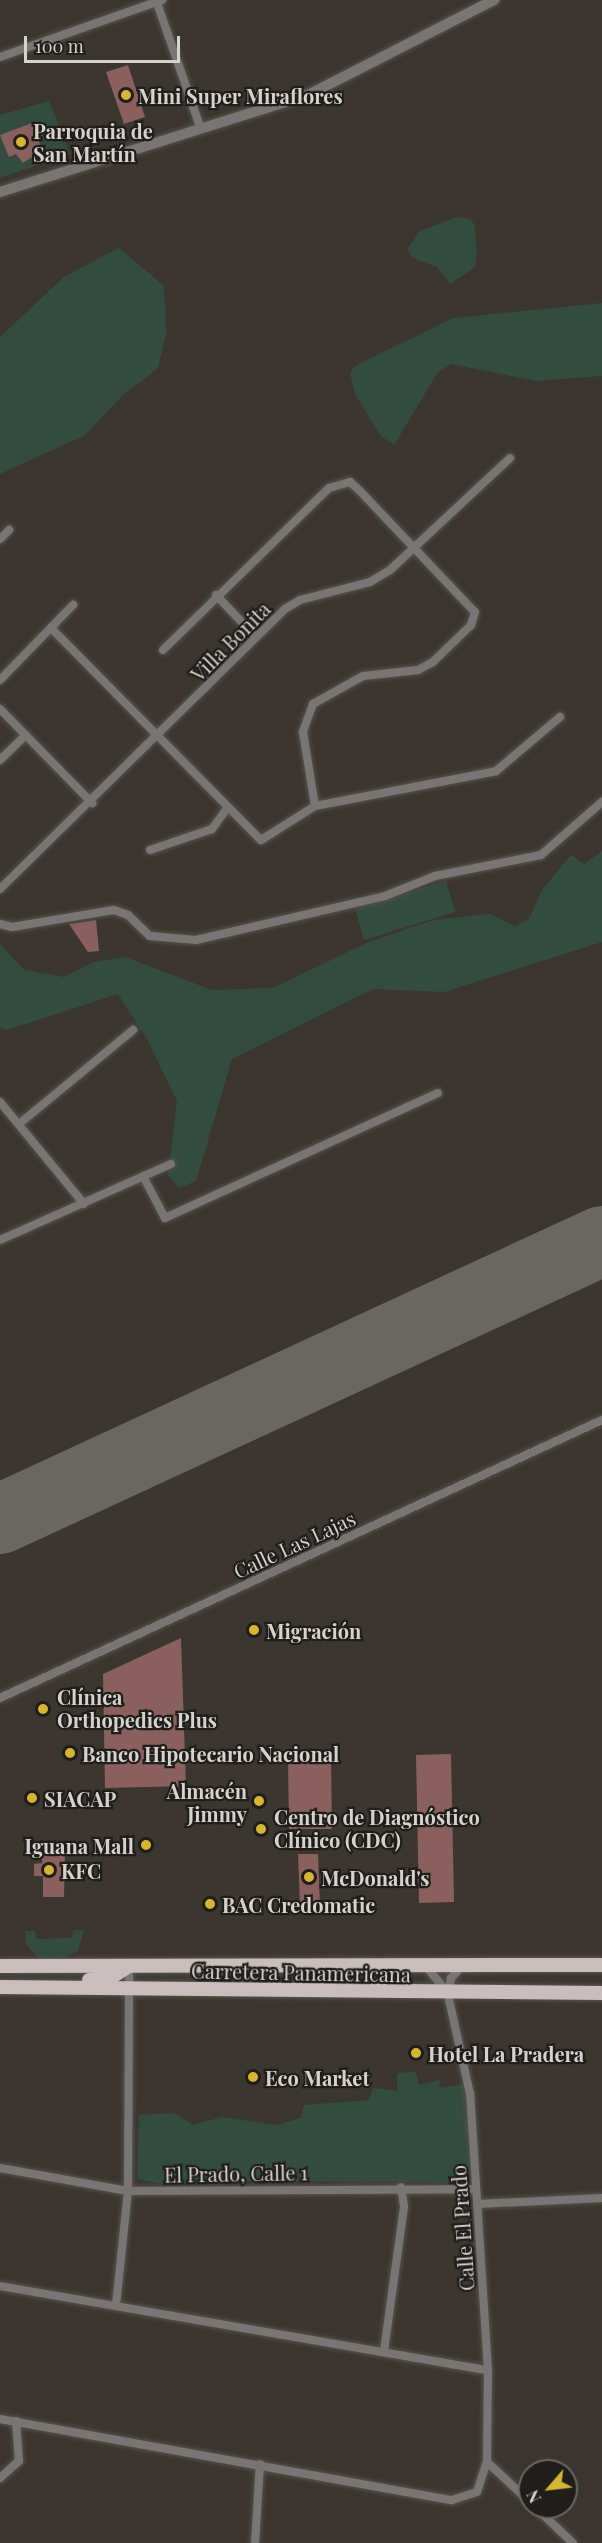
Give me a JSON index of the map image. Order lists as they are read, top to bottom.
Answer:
{
  "streets": {
    "highway": ["Carretera Panamericana"],
    "street": [
      "Villa Bonita",
      "Calle Las Lajas",
      "El Prado, Calle 1",
      "Calle El Prado"
    ]
  },
  "crossings": [
    ["Carretera Panamericana", "Calle El Prado"],
    ["El Prado, Calle 1", "Calle El Prado"]
  ],
  "places": [
    "Mini Super Miraflores",
    "Parroquia de San Martín",
    "Migración",
    "Clínica Orthopedics Plus",
    "Banco Hipotecario Nacional",
    "SIACAP",
    "Almacén Jimmy",
    "Centro de Diagnóstico Clínico (CDC)",
    "Iguana Mall",
    "KFC",
    "McDonald's",
    "BAC Credomatic",
    "Hotel La Pradera",
    "Eco Market"
  ],
  "scale_bar": "100 m",
  "north": "bottom left"
}
